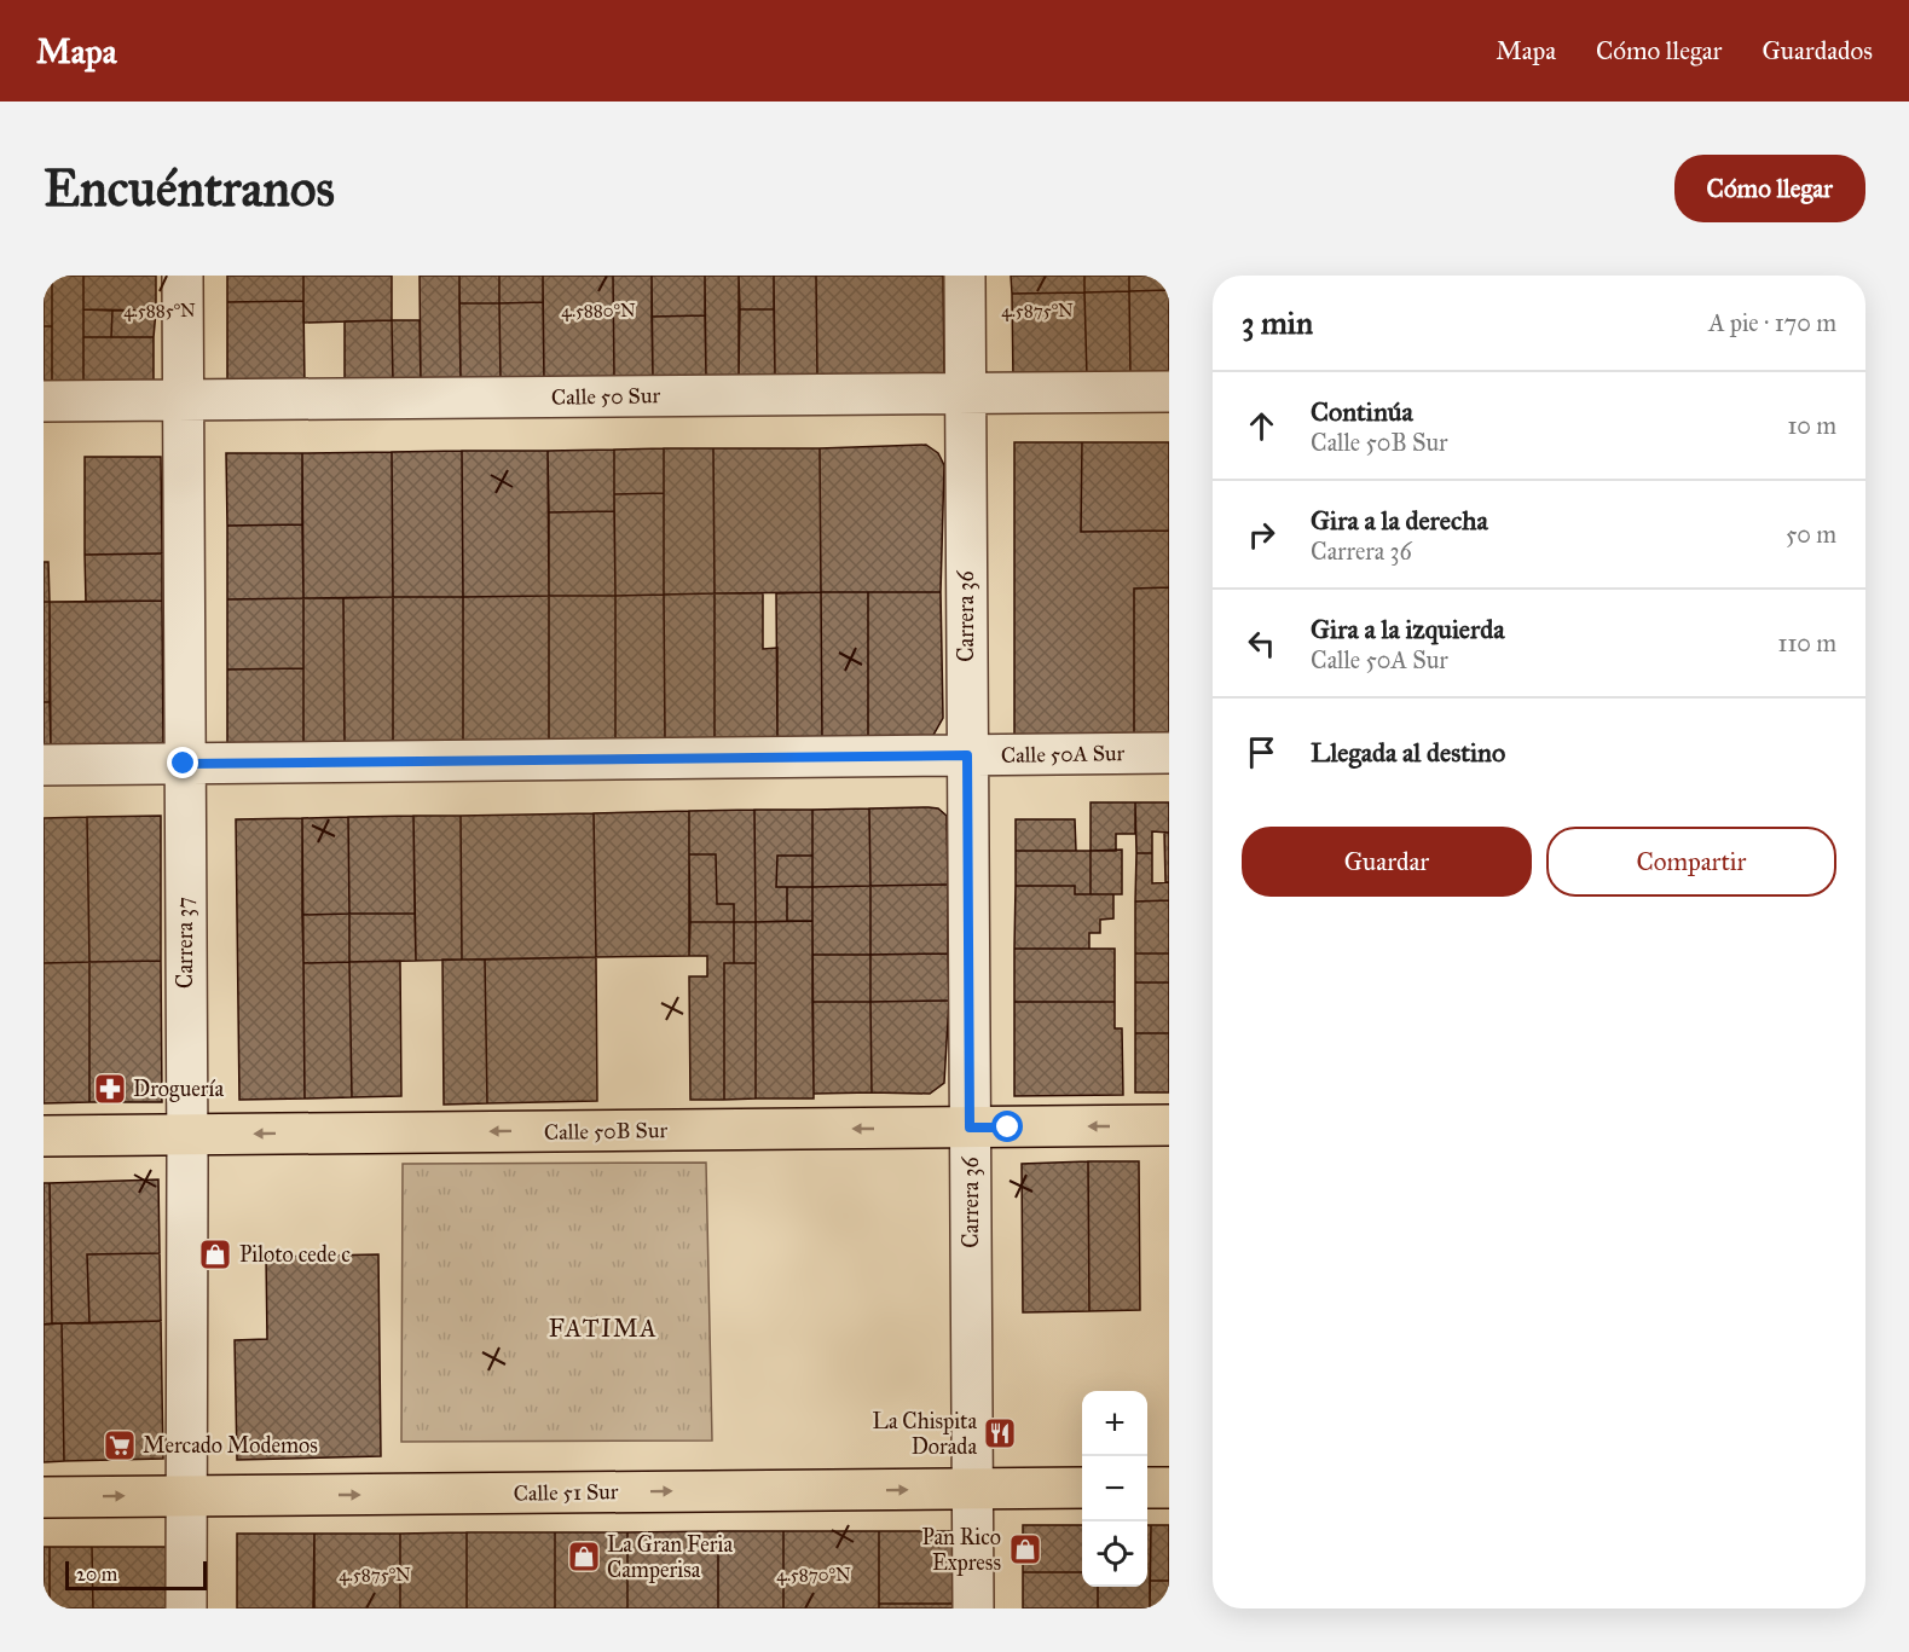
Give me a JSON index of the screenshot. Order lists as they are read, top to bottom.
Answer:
{
  "streets": {
    "main road": ["Calle 50B Sur", "Calle 51 Sur"],
    "street": [
      "Calle 50 Sur",
      "Carrera 36",
      "Calle 50A Sur",
      "Carrera 37"
    ]
  },
  "crossings": [
    ["Calle 50 Sur", "Carrera 36"],
    ["Calle 50 Sur", "Carrera 37"],
    ["Carrera 36", "Calle 50A Sur"],
    ["Carrera 36", "Calle 50B Sur"],
    ["Carrera 36", "Calle 51 Sur"],
    ["Calle 50A Sur", "Carrera 37"],
    ["Carrera 37", "Calle 50B Sur"],
    ["Carrera 37", "Calle 51 Sur"]
  ],
  "one_way": ["Calle 50B Sur", "Calle 51 Sur"],
  "districts": ["FATIMA"],
  "places": {
    "pharmacy": ["Droguería"],
    "shop": ["Piloto cede c", "Pan Rico Express", "La Gran Feria Camperisa"],
    "restaurant": ["La Chispita Dorada"],
    "supermarket": ["Mercado Modemos"]
  },
  "scale_bar": "20 m",
  "page": {
    "header": "Mapa",
    "nav": ["Mapa", "Cómo llegar", "Guardados"],
    "buttons": [
      "Cómo llegar",
      ["Guardar", "Compartir"]
    ],
    "title": "Encuéntranos",
    "heading": ["3 min", "A pie · 170 m"],
    "list": [
      ["Continúa", "Calle 50B Sur", "10 m"],
      ["Gira a la derecha", "Carrera 36", "50 m"],
      ["Gira a la izquierda", "Calle 50A Sur", "110 m"],
      "Llegada al destino"
    ],
    "map_buttons": ["+", "−"],
    "scale": "20 m"
  },
  "coordinates": [
    "4.5885°N",
    "4.5880°N",
    "4.5875°N",
    "4.5870°N"
  ]
}
